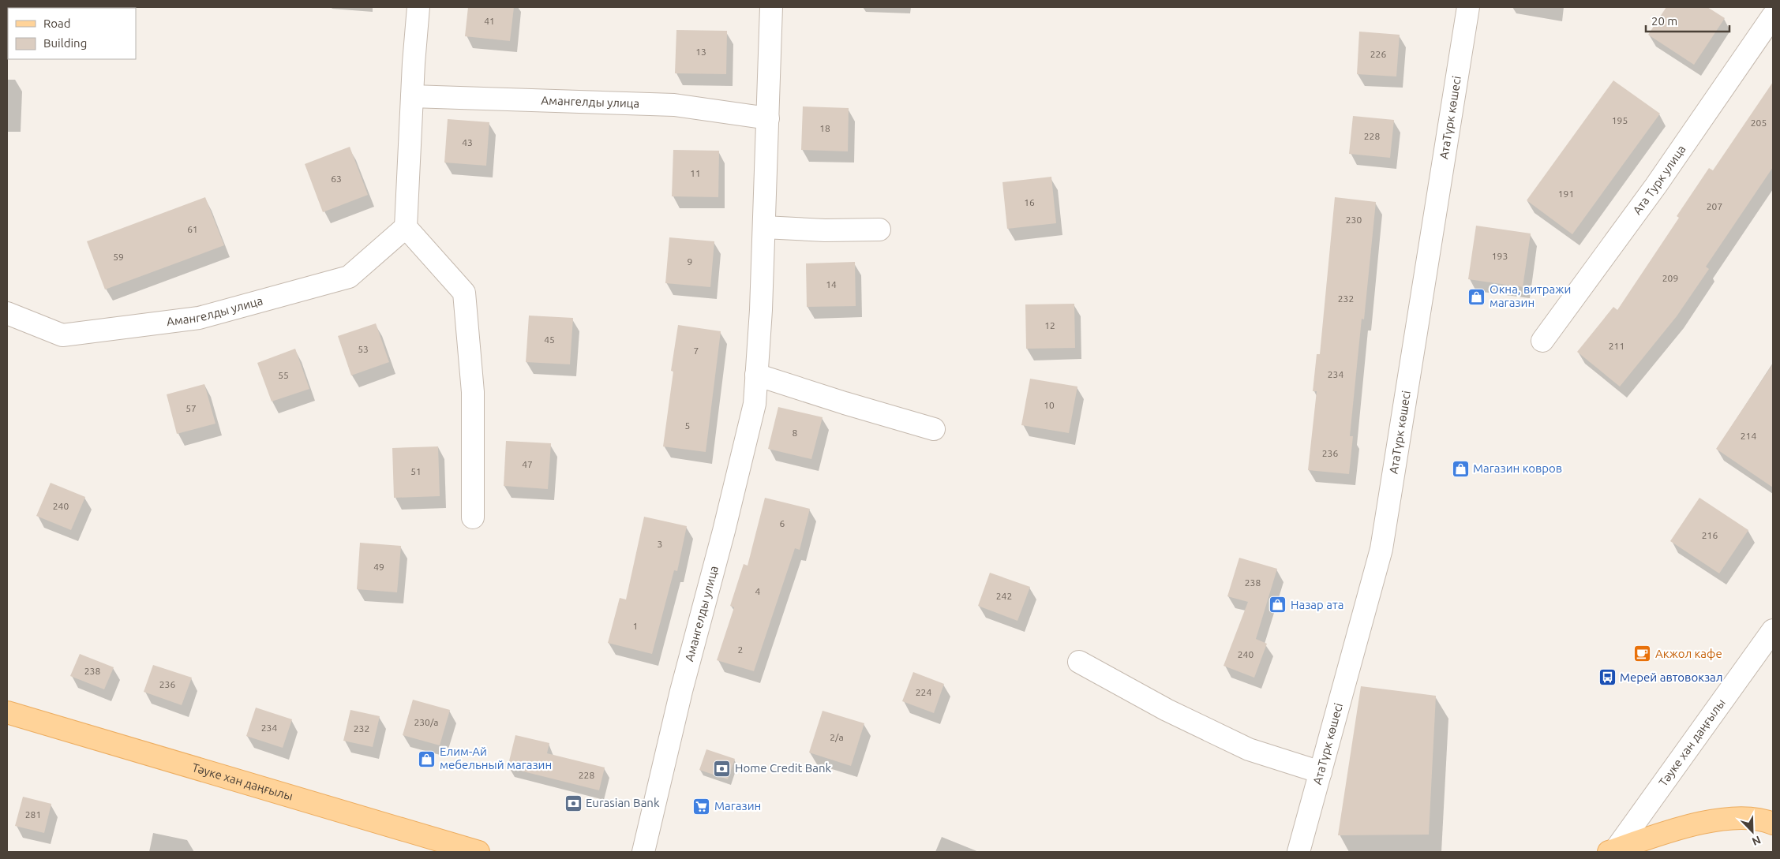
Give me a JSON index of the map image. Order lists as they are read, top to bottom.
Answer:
{
  "streets": {
    "main road": ["Тәуке хан даңғылы"],
    "street": ["Амангелды улица", "АтаТүрк көшесі", "Ата Турк улица"]
  },
  "places": {
    "shop": [
      "Окна, витражи магазин",
      "Магазин ковров",
      "Назар ата",
      "Елим-Ай мебельный магазин"
    ],
    "cafe": ["Акжол кафе"],
    "bus stop": ["Мерей автовокзал"],
    "bank": ["Home Credit Bank", "Eurasian Bank"],
    "supermarket": ["Магазин"]
  },
  "house_numbers": [
    "41",
    "13",
    "226",
    "195",
    "205",
    "18",
    "228",
    "43",
    "11",
    "63",
    "191",
    "16",
    "207",
    "230",
    "61",
    "193",
    "59",
    "9",
    "209",
    "14",
    "232",
    "12",
    "45",
    "211",
    "53",
    "7",
    "234",
    "55",
    "10",
    "57",
    "5",
    "8",
    "214",
    "236",
    "47",
    "51",
    "240",
    "6",
    "216",
    "3",
    "49",
    "238",
    "4",
    "242",
    "1",
    "2",
    "240",
    "238",
    "236",
    "224",
    "230/а",
    "234",
    "232",
    "2/а",
    "228",
    "281"
  ],
  "legend": ["Road", "Building"],
  "scale_bar": "20 m",
  "north": "bottom right"
}
